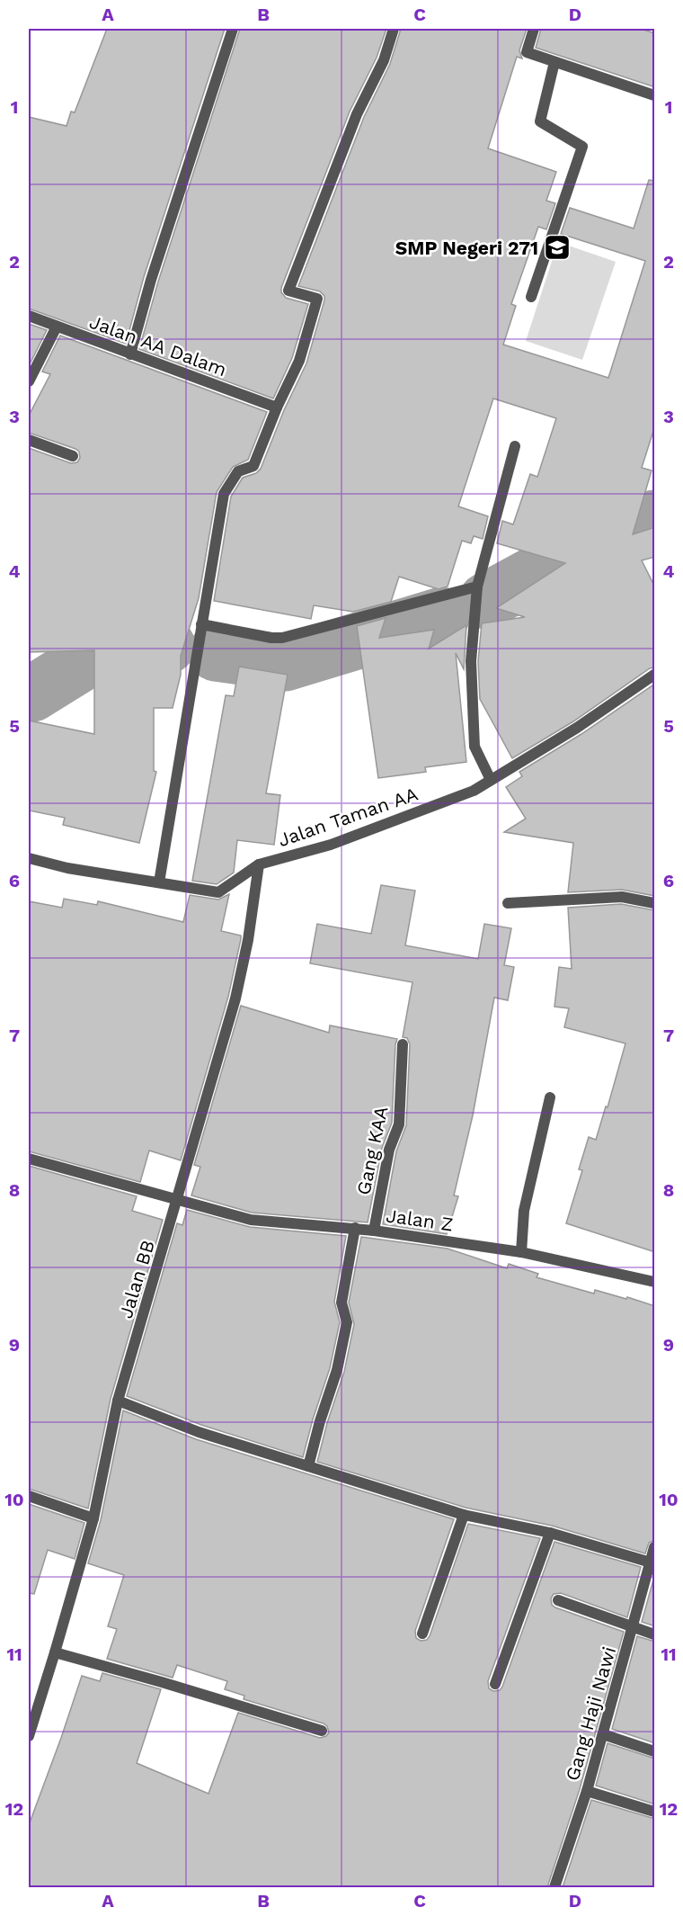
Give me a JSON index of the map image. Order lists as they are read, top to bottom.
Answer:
{
  "streets": {
    "street": [
      "Jalan AA Dalam",
      "Jalan Taman AA",
      "Gang KAA",
      "Jalan Z",
      "Jalan BB",
      "Gang Haji Nawi"
    ]
  },
  "crossings": [
    ["Jalan Taman AA", "Jalan BB"],
    ["Gang KAA", "Jalan Z"],
    ["Jalan Z", "Jalan BB"]
  ],
  "places": {
    "school or university": ["SMP Negeri 271"]
  },
  "grid": {
    "columns": [
      "A",
      "B",
      "C",
      "D"
    ],
    "rows": [
      "1",
      "2",
      "3",
      "4",
      "5",
      "6",
      "7",
      "8",
      "9",
      "10",
      "11",
      "12"
    ]
  }
}
